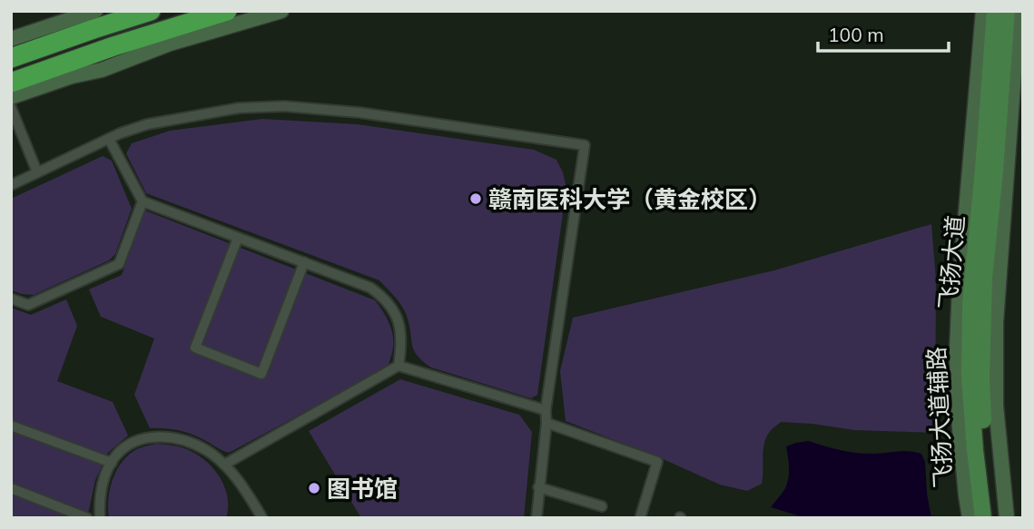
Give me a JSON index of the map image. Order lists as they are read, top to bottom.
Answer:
{
  "streets": {
    "main road": ["飞扬大道"],
    "street": ["飞扬大道辅路"]
  },
  "places": ["赣南医科大学（黄金校区）", "图书馆"],
  "scale_bar": "100 m"
}
